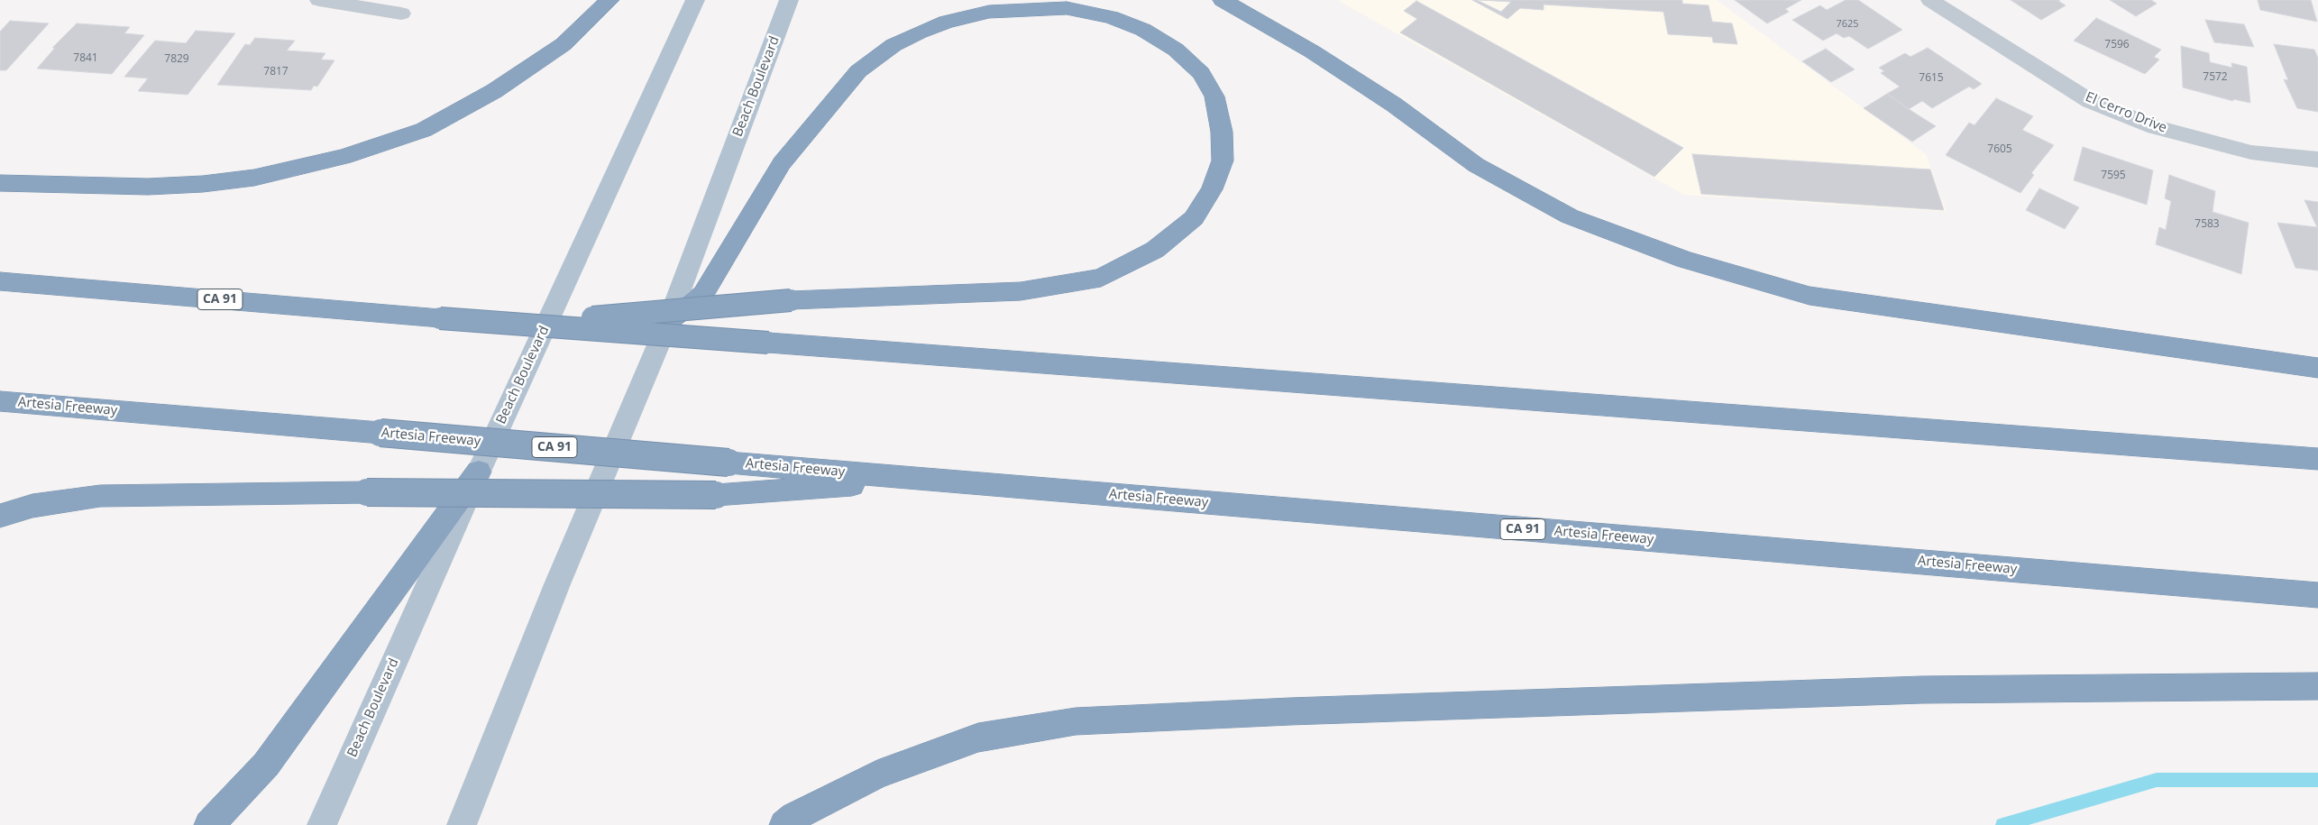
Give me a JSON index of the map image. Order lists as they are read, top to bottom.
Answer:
{
  "streets": {
    "highway": ["CA 91", "Artesia Freeway"],
    "main road": ["Beach Boulevard"],
    "street": ["El Cerro Drive"]
  },
  "house_numbers": [
    "7625",
    "7596",
    "7841",
    "7829",
    "7817",
    "7572",
    "7615",
    "7605",
    "7595",
    "7583"
  ]
}
